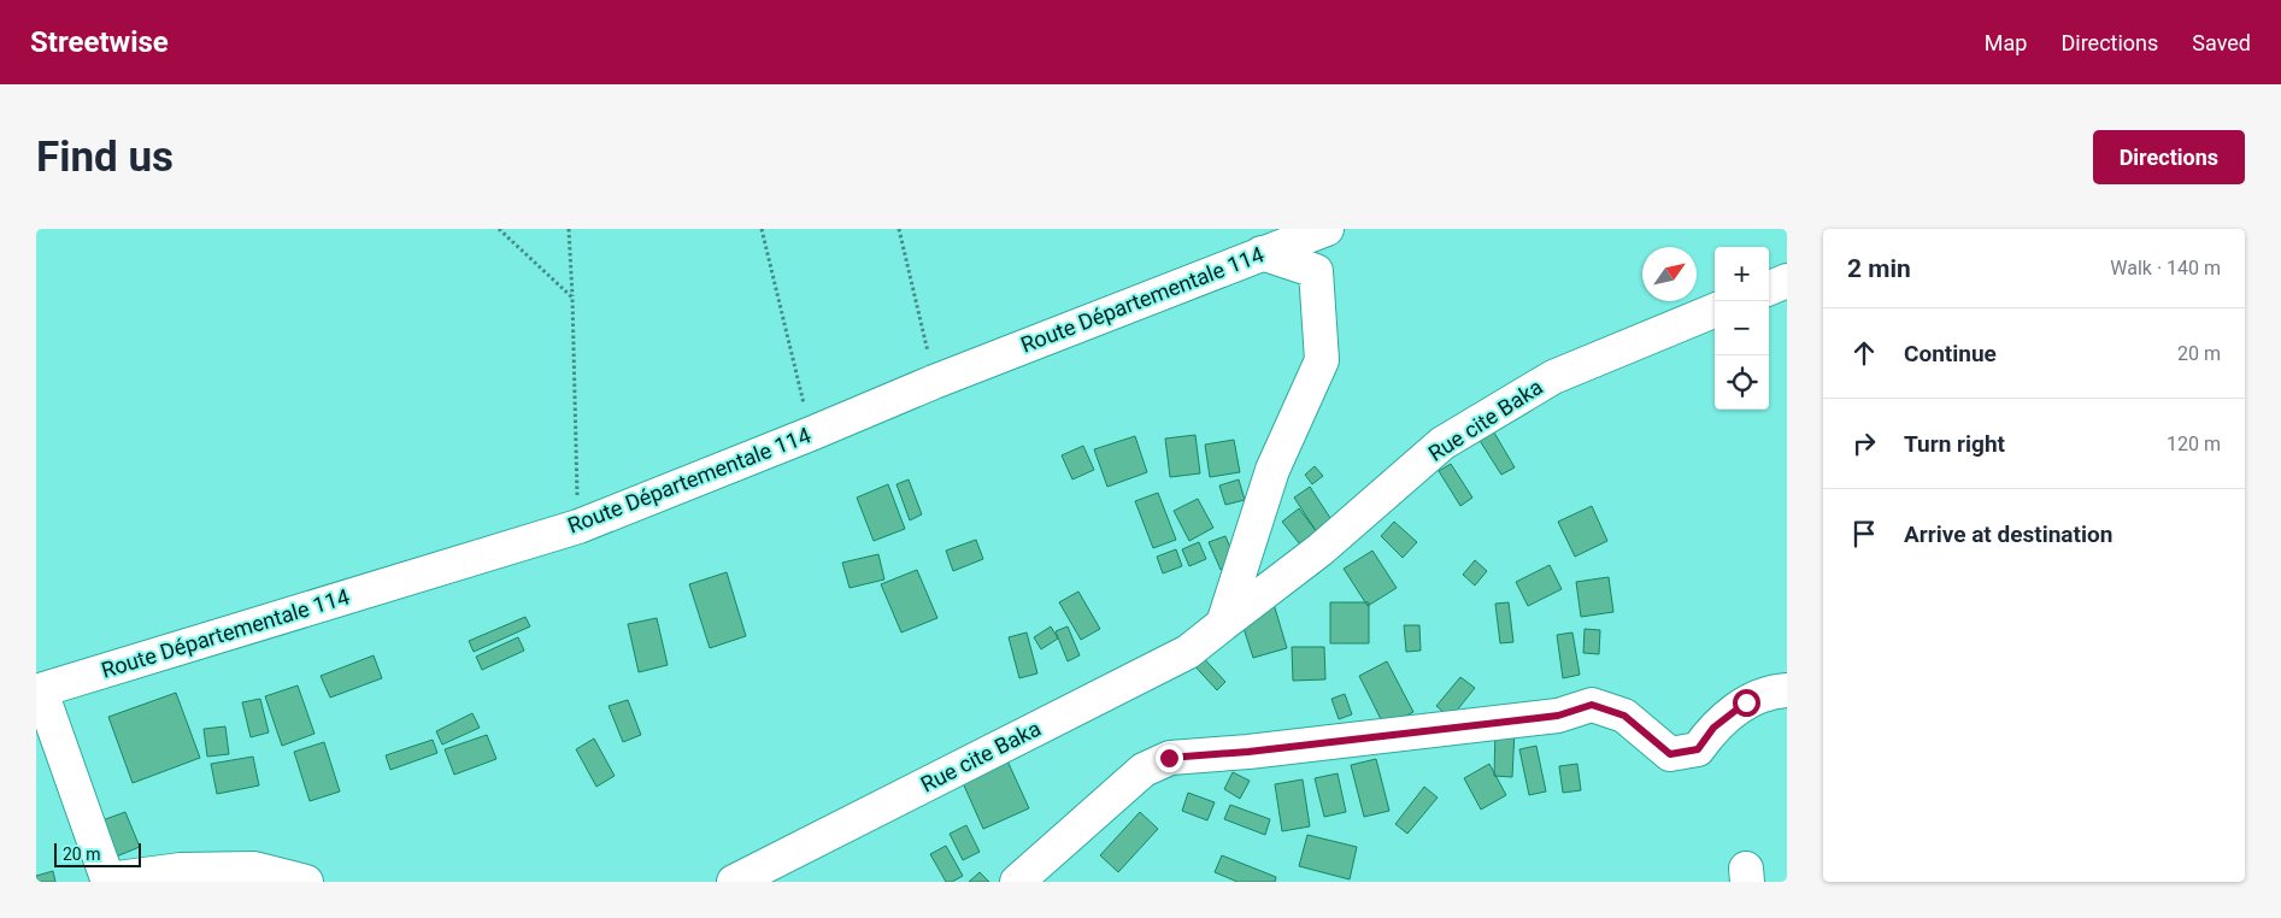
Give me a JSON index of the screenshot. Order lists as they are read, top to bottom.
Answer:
{
  "streets": {
    "street": ["Route Départementale 114", "Rue cite Baka"]
  },
  "scale_bar": "20 m",
  "north": "top right",
  "page": {
    "header": "Streetwise",
    "nav": ["Map", "Directions", "Saved"],
    "buttons": "Directions",
    "title": "Find us",
    "heading": ["2 min", "Walk · 140 m"],
    "map_buttons": ["+", "−"],
    "list": [
      ["Continue", "20 m"],
      ["Turn right", "120 m"],
      "Arrive at destination"
    ],
    "scale": "20 m"
  }
}
